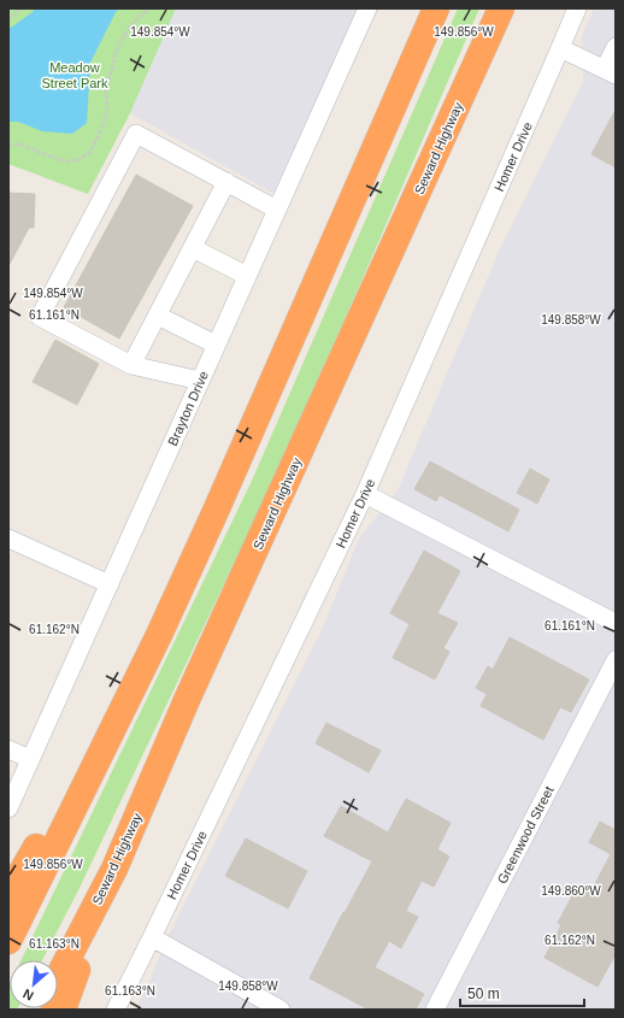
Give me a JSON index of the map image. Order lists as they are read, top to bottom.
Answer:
{
  "streets": {
    "highway": ["Seward Highway"],
    "street": ["Homer Drive", "Brayton Drive", "Greenwood Street"]
  },
  "parks": ["Meadow Street Park"],
  "scale_bar": "50 m",
  "north": "bottom left",
  "coordinates": [
    "149.854°W",
    "149.856°W",
    "61.161°N",
    "149.858°W",
    "61.162°N",
    "149.860°W",
    "61.163°N"
  ]
}
